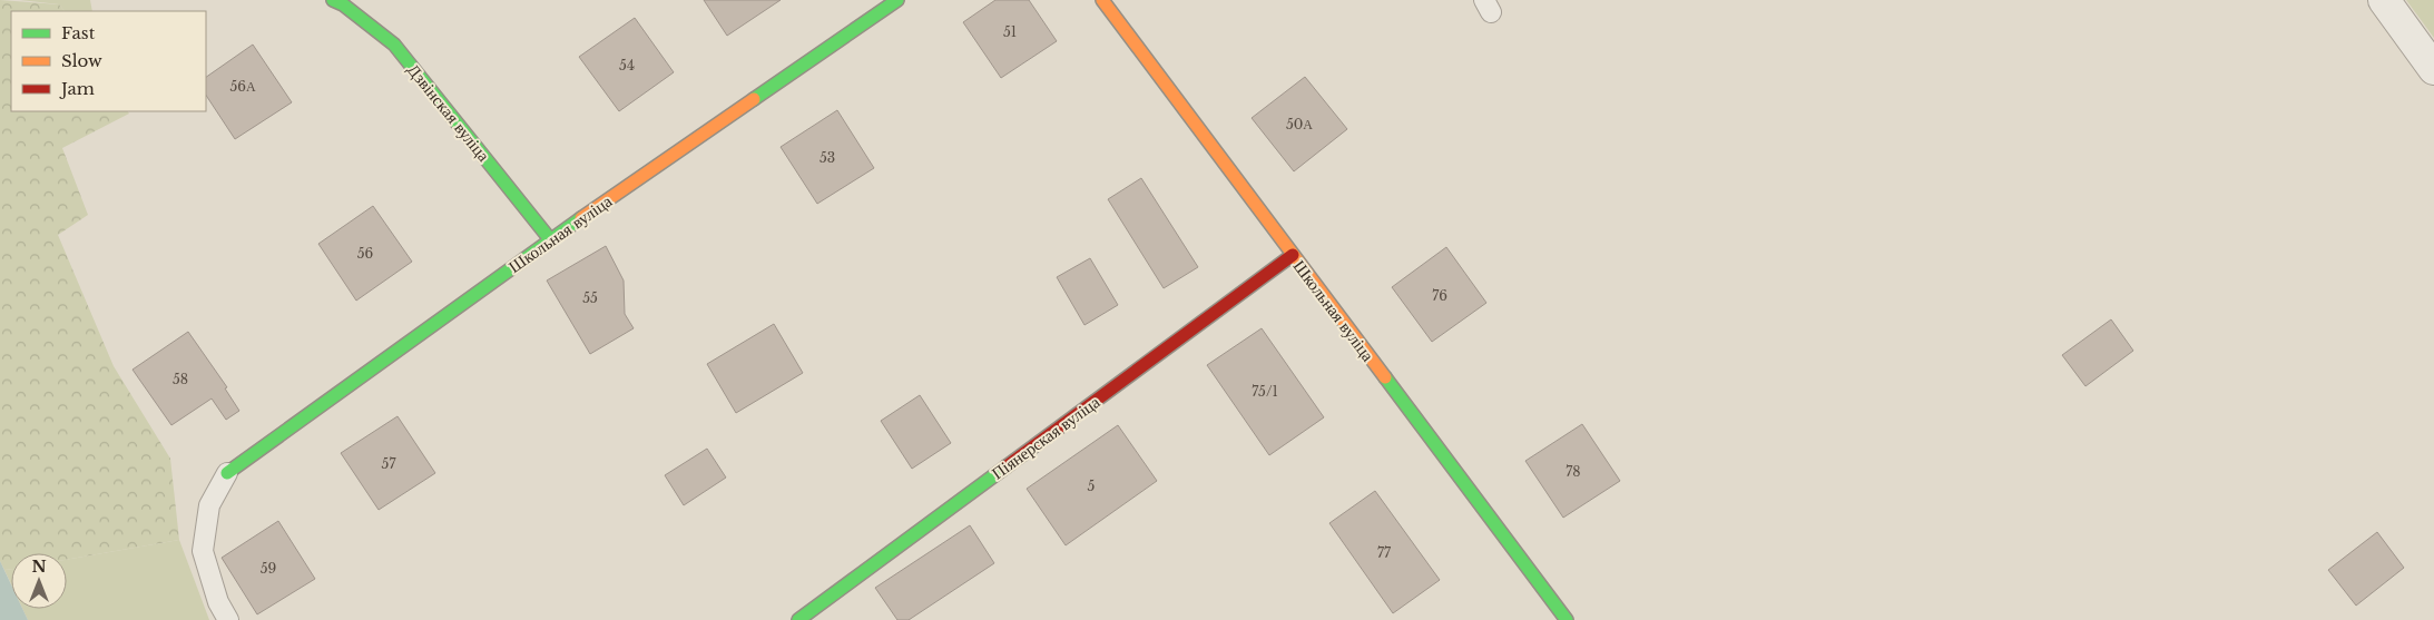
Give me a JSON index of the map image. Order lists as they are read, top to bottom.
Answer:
{
  "streets": {
    "street": ["Дзвінская вуліца", "Школьная вуліца", "Піянерская вуліца"]
  },
  "crossings": [
    ["Дзвінская вуліца", "Школьная вуліца"],
    ["Школьная вуліца", "Піянерская вуліца"]
  ],
  "house_numbers": [
    "51",
    "54",
    "56А",
    "50А",
    "53",
    "56",
    "76",
    "55",
    "58",
    "75/1",
    "57",
    "78",
    "5",
    "77",
    "59"
  ],
  "legend": ["Fast", "Slow", "Jam"],
  "north": "top"
}
